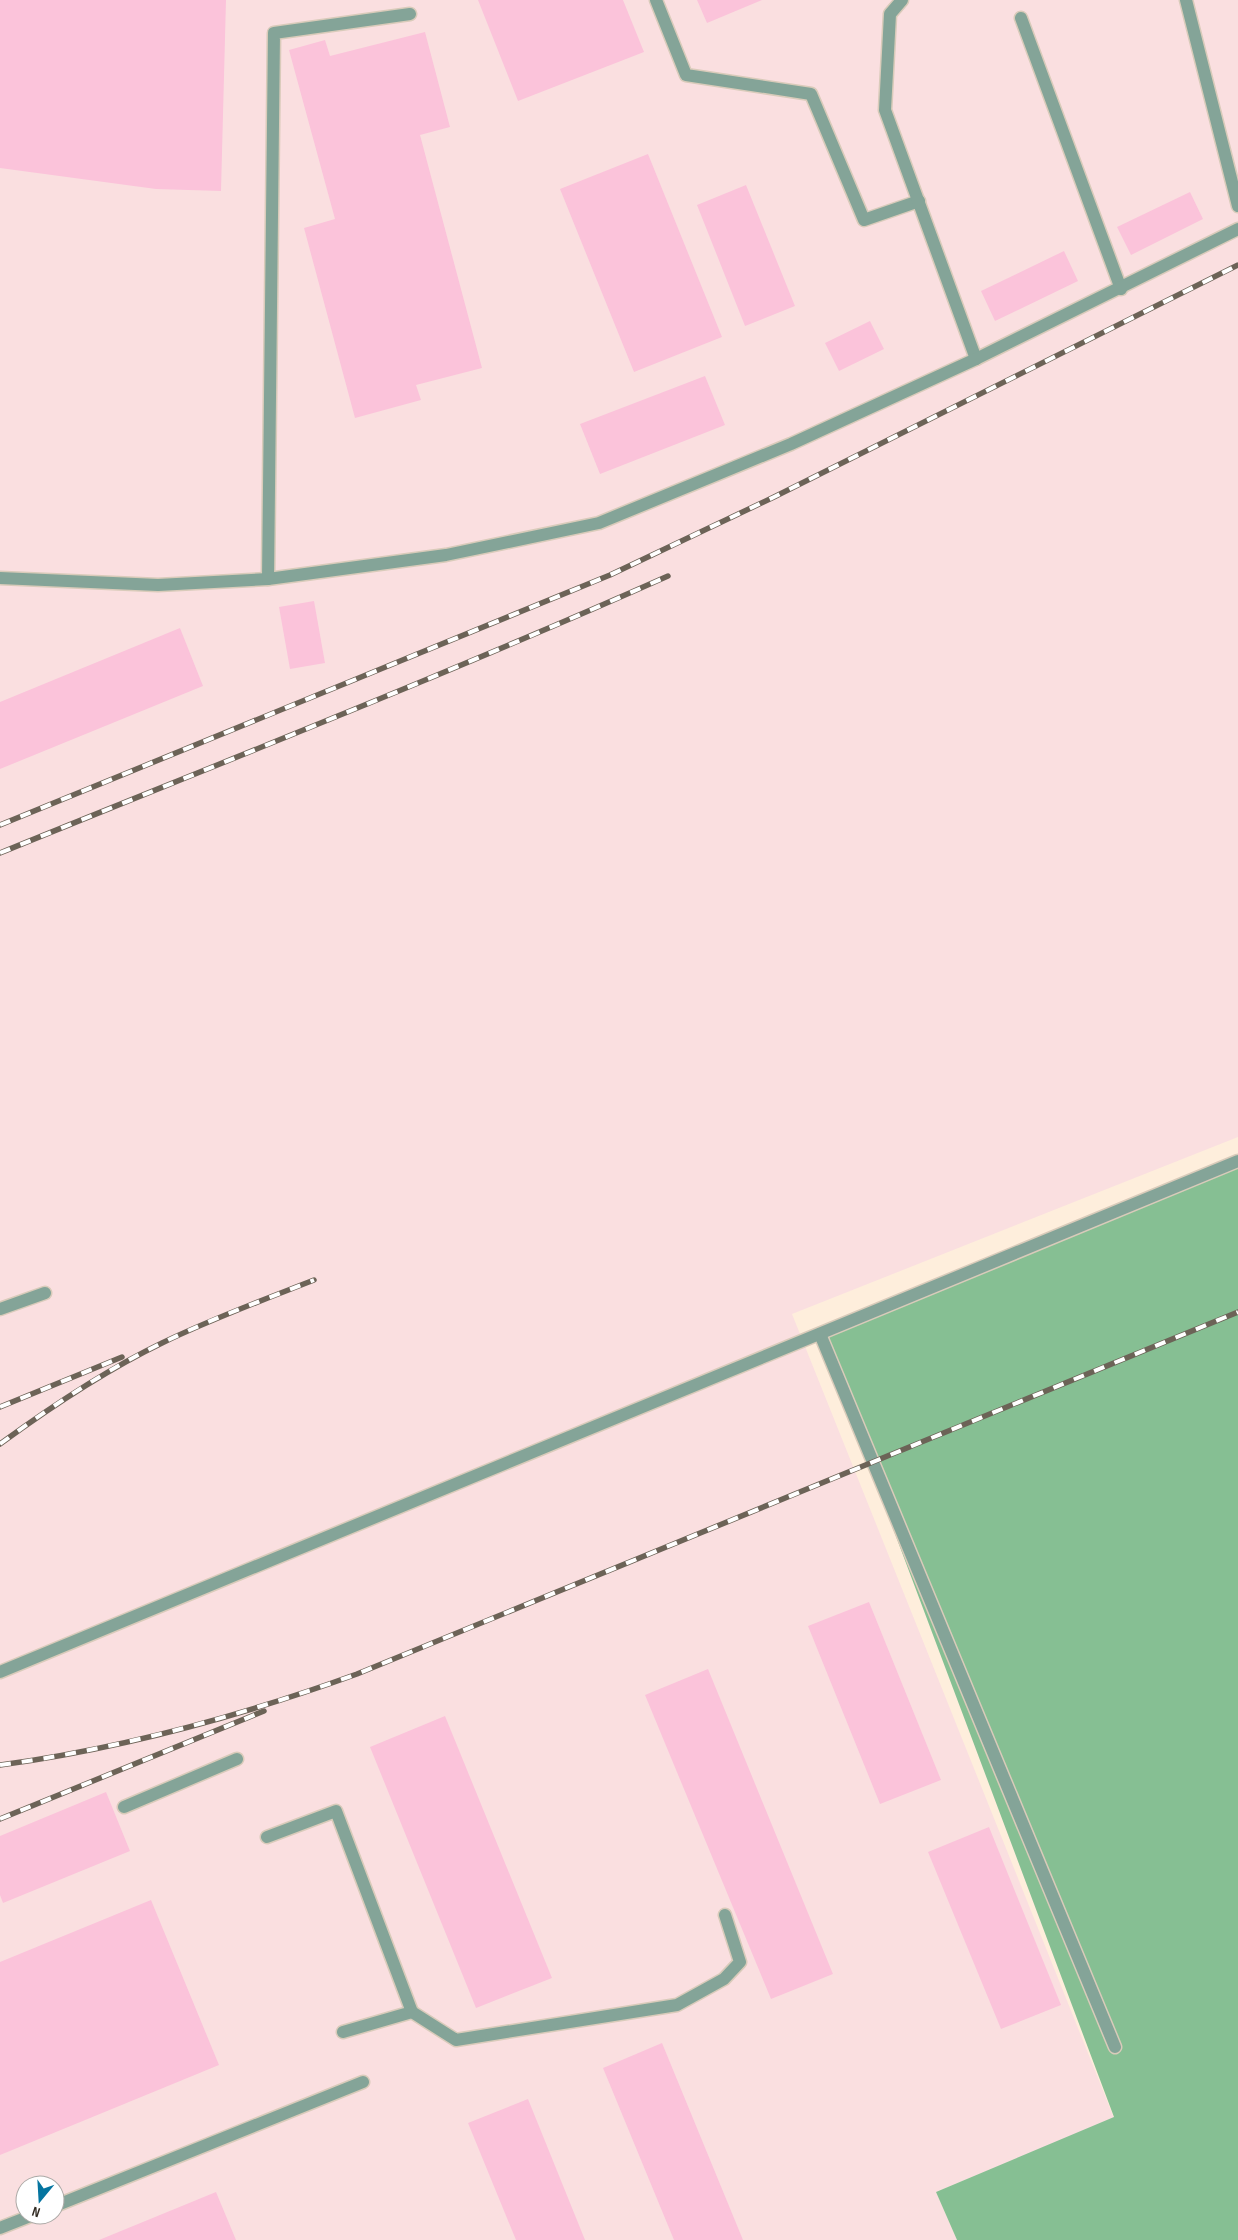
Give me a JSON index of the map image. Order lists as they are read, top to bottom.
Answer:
{
  "north": "bottom"
}
